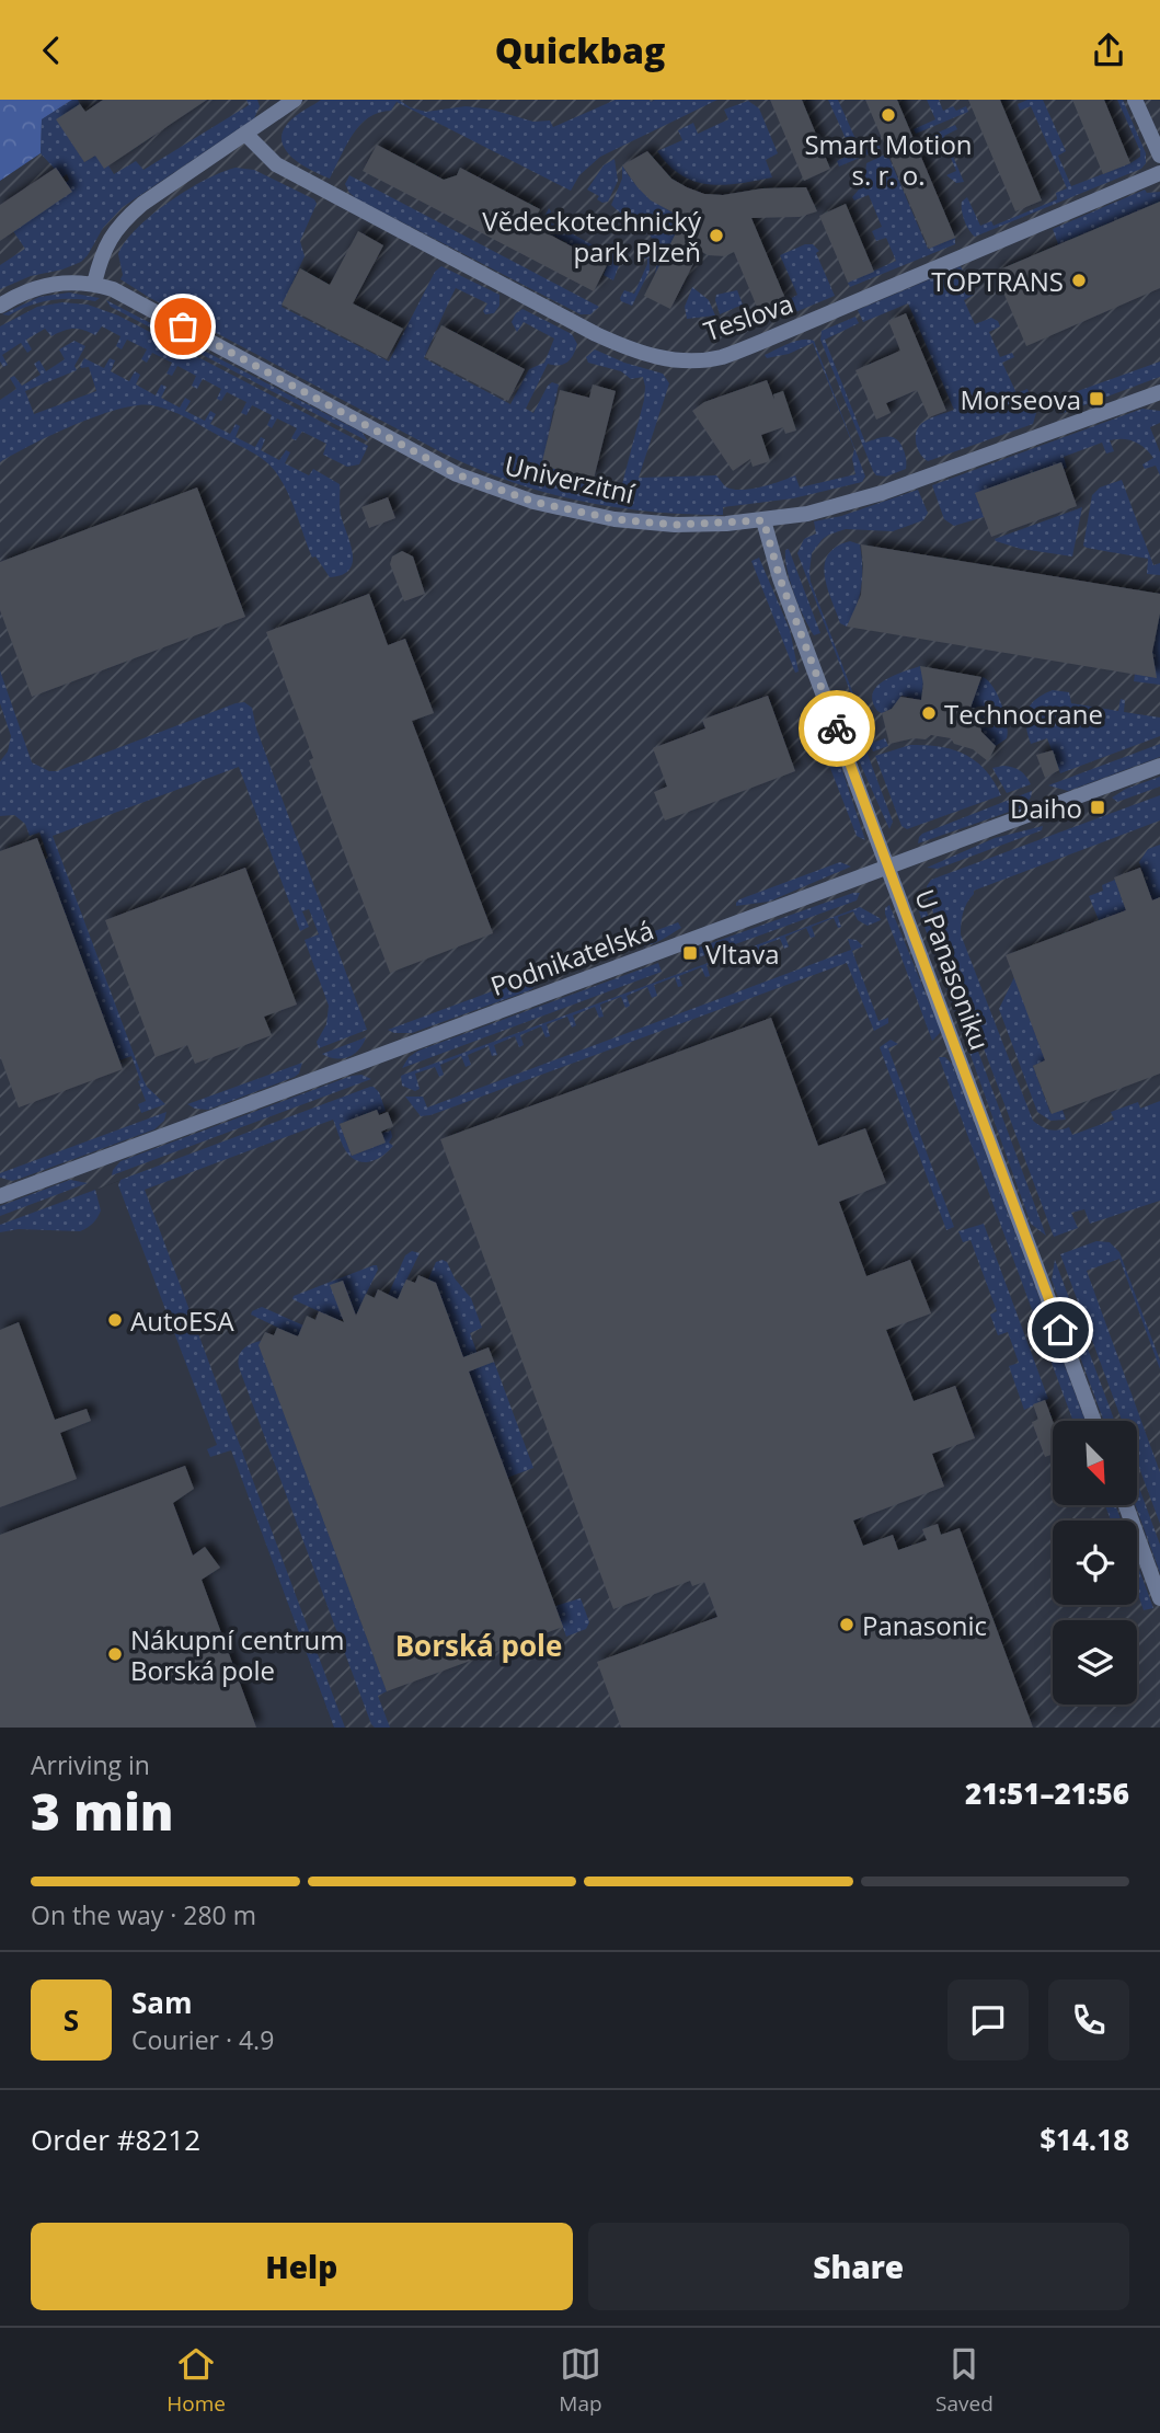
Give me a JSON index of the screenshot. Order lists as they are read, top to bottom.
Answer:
{
  "streets": {
    "street": [
      "Teslova",
      "Univerzitní",
      "Podnikatelská",
      "U Panasoniku"
    ]
  },
  "crossings": [
    ["Univerzitní", "U Panasoniku"],
    ["Podnikatelská", "U Panasoniku"]
  ],
  "districts": ["Borská pole"],
  "places": {
    "other": [
      "Smart Motion s. r. o.",
      "Vědeckotechnický park Plzeň",
      "TOPTRANS",
      "Technocrane",
      "AutoESA",
      "Panasonic",
      "Nákupní centrum Borská pole"
    ],
    "transit": ["Morseova", "Daiho", "Vltava"]
  },
  "north": "bottom right",
  "page": {
    "header": "Quickbag",
    "heading": ["3 min", "Arriving in", "21:51–21:56"],
    "panel": [
      "Sam",
      "Courier · 4.9",
      "Order #8212",
      "$14.18"
    ],
    "bar": "On the way · 280 m",
    "round": "S",
    "buttons": ["Help", "Share"],
    "tabs": ["Home", "Map", "Saved"]
  }
}
